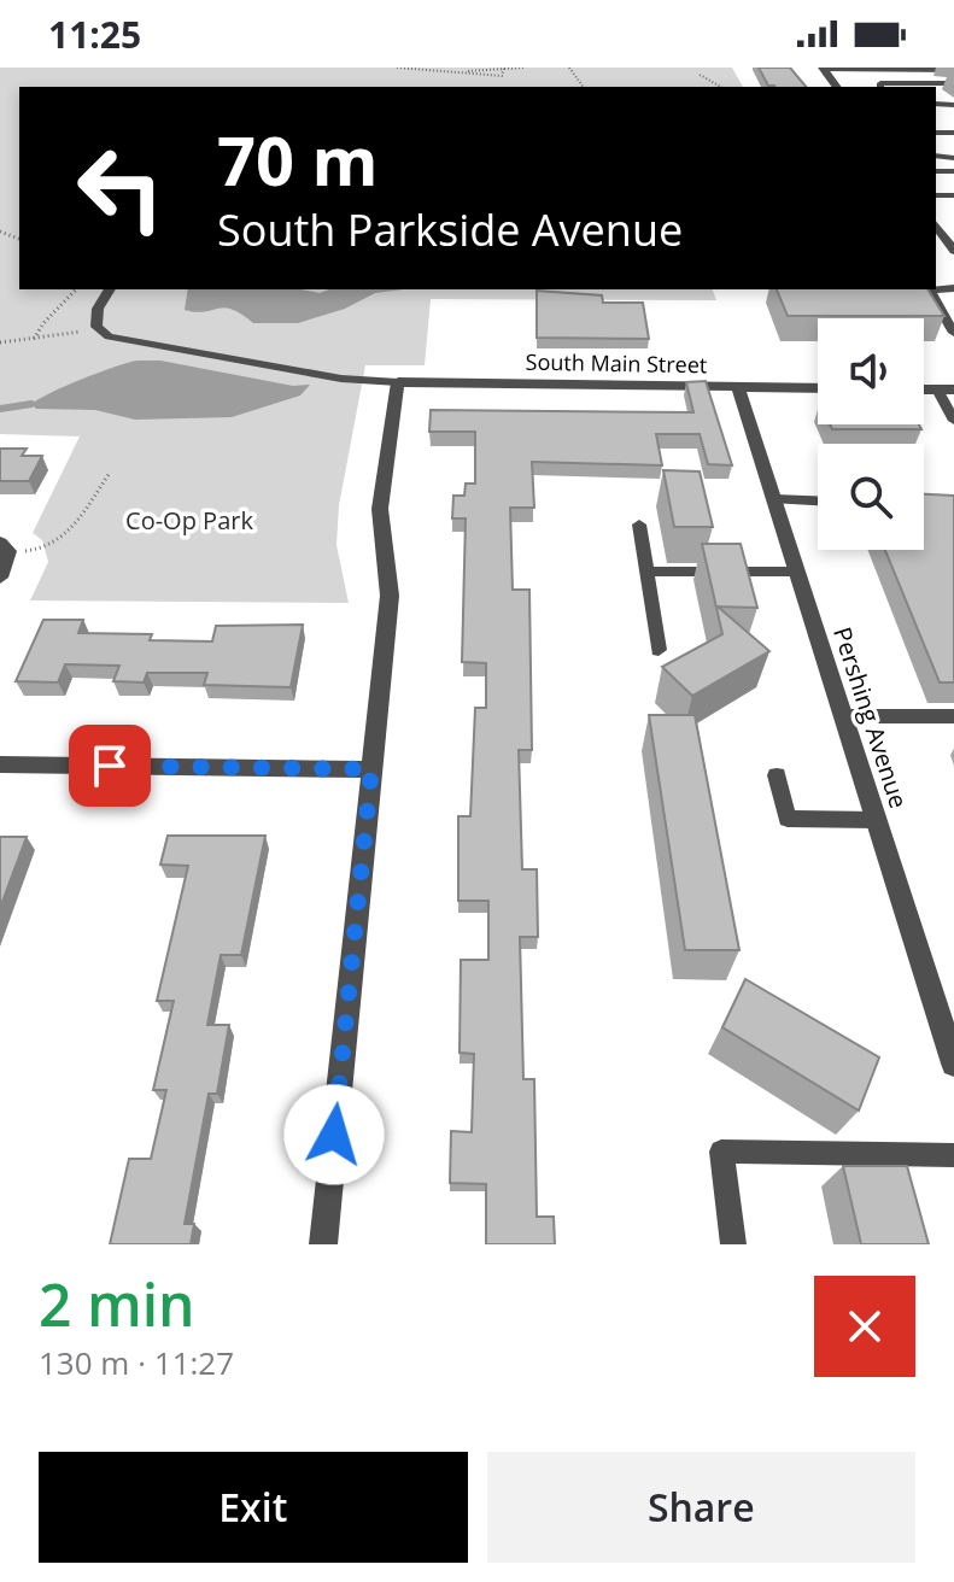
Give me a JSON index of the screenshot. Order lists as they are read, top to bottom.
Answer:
{
  "streets": {
    "street": ["South Main Street", "Pershing Avenue"]
  },
  "crossings": [
    ["South Main Street", "Pershing Avenue"]
  ],
  "parks": ["Co-Op Park"],
  "page": {
    "status": "11:25",
    "turn": ["70 m", "South Parkside Avenue"],
    "heading": ["2 min", "130 m · 11:27"],
    "buttons": ["Exit", "Share"]
  }
}
